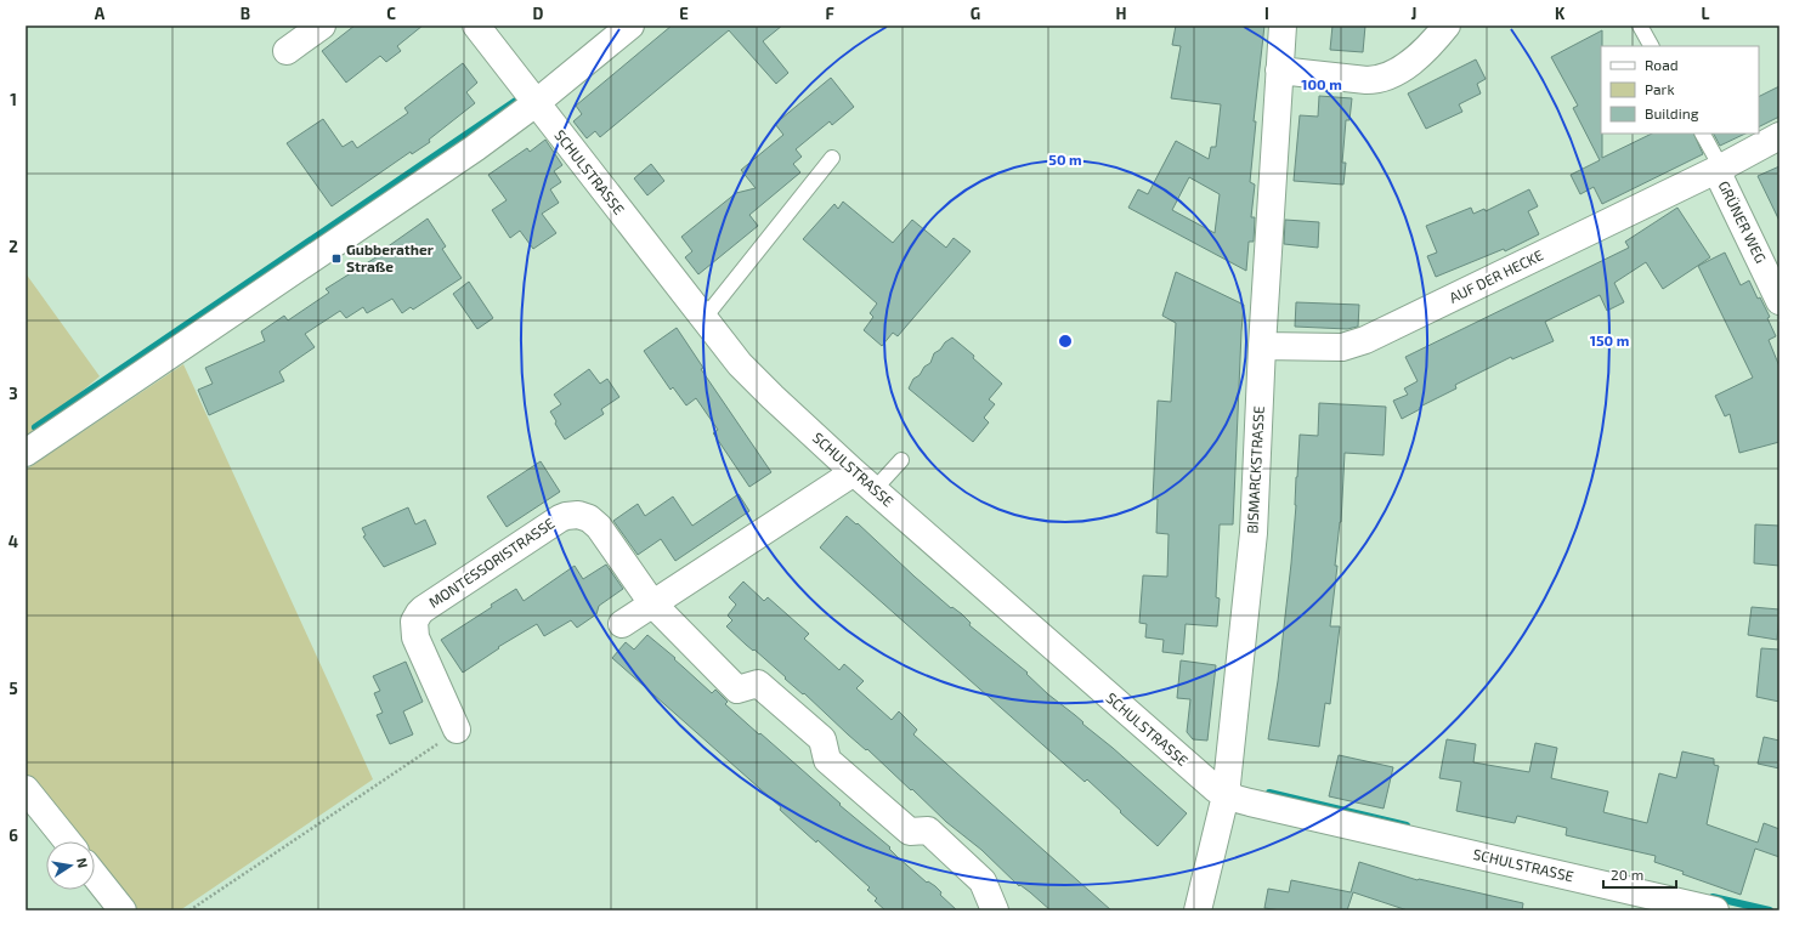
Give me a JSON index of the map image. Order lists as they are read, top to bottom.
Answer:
{
  "streets": {
    "street": [
      "SCHULSTRASSE",
      "GRÜNER WEG",
      "AUF DER HECKE",
      "BISMARCKSTRASSE",
      "MONTESSORISTRASSE"
    ]
  },
  "crossings": [
    ["SCHULSTRASSE", "BISMARCKSTRASSE"],
    ["GRÜNER WEG", "AUF DER HECKE"],
    ["AUF DER HECKE", "BISMARCKSTRASSE"]
  ],
  "places": {
    "transit": ["Gubberather Straße"]
  },
  "legend": ["Road", "Park", "Building"],
  "scale_bar": "20 m",
  "north": "right",
  "grid": {
    "columns": [
      "A",
      "B",
      "C",
      "D",
      "E",
      "F",
      "G",
      "H",
      "I",
      "J",
      "K",
      "L"
    ],
    "rows": [
      "1",
      "2",
      "3",
      "4",
      "5",
      "6"
    ]
  },
  "rings": ["100 m", "50 m", "150 m"]
}
